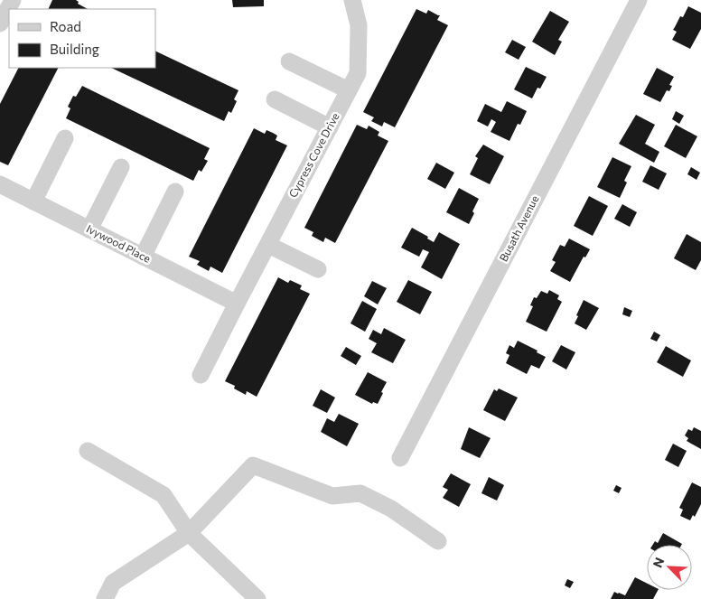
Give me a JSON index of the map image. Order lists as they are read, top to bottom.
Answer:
{
  "streets": {
    "street": ["Cypress Cove Drive", "Busath Avenue", "Ivywood Place"]
  },
  "crossings": [
    ["Cypress Cove Drive", "Ivywood Place"]
  ],
  "legend": ["Road", "Building"],
  "north": "top left"
}
